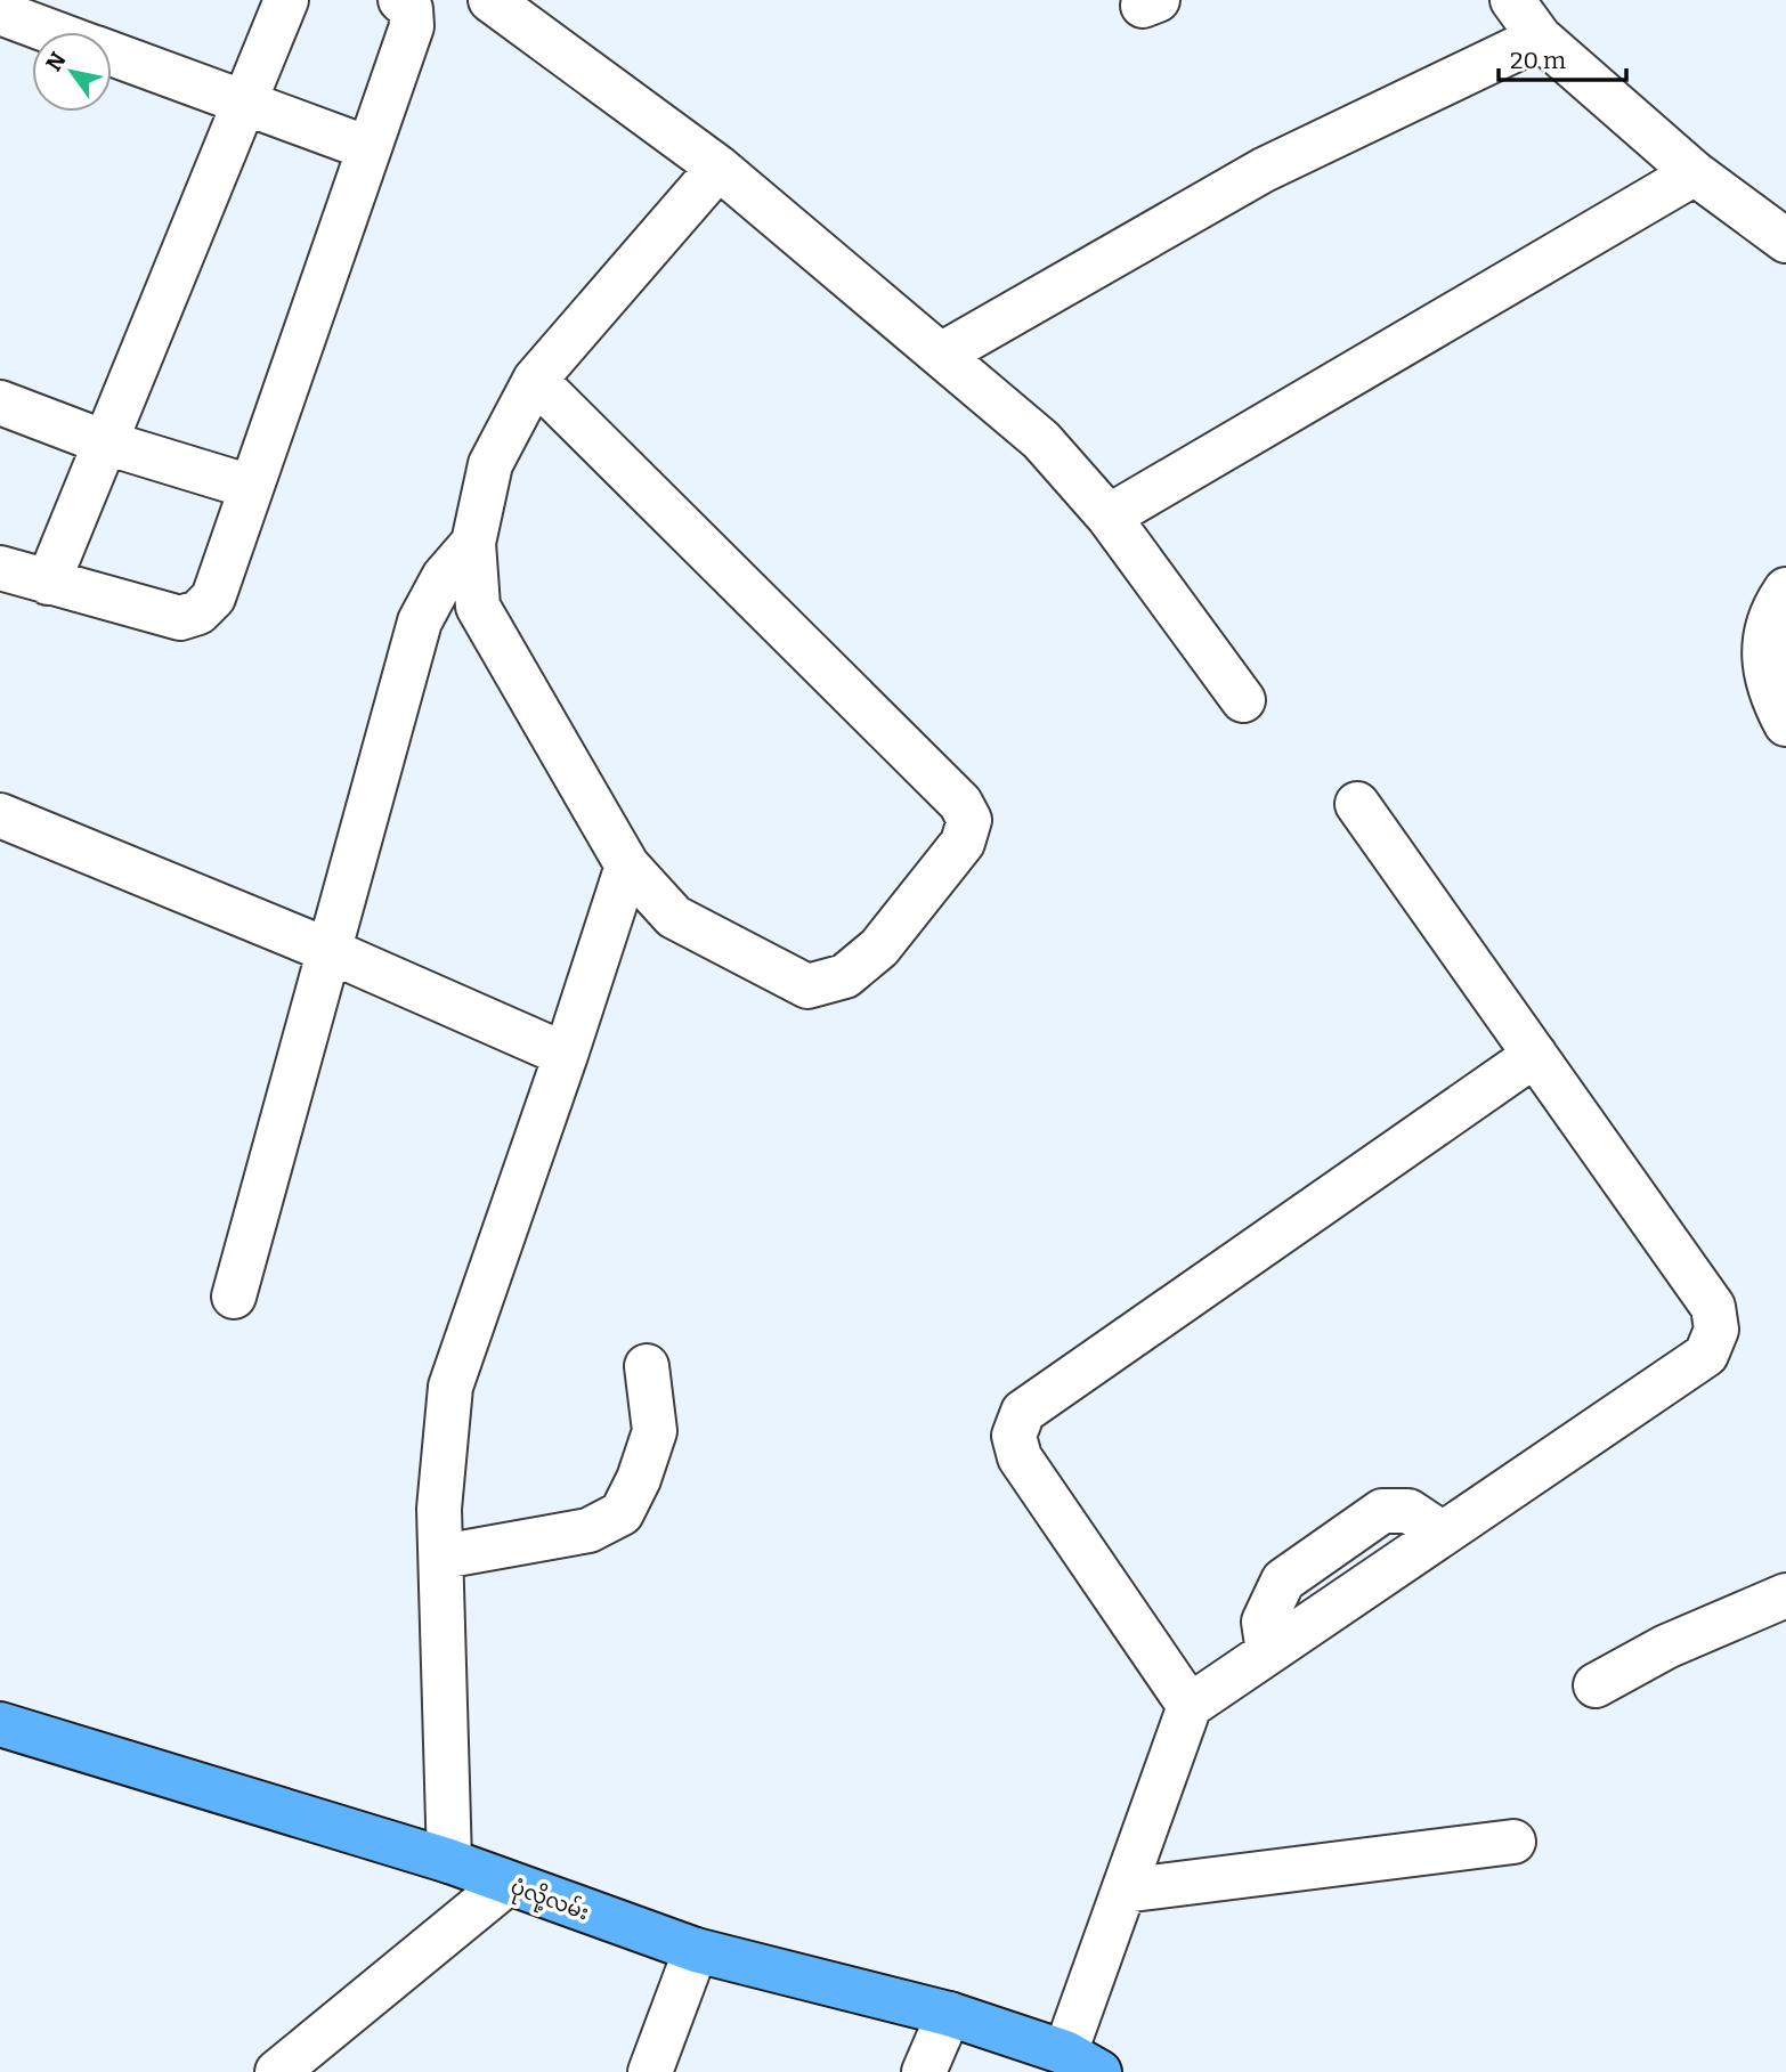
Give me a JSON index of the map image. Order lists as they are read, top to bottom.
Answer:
{
  "streets": {
    "main road": ["ပုံလို့လမ်း"]
  },
  "scale_bar": "20 m",
  "north": "top left"
}
